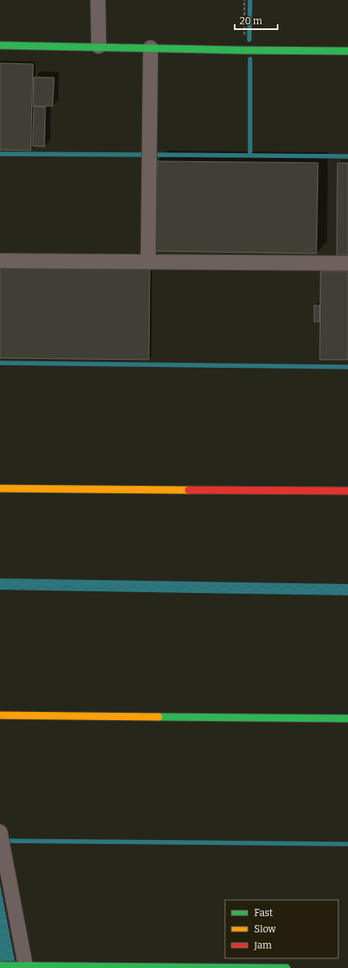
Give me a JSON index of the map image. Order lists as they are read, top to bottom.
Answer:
{
  "legend": ["Fast", "Slow", "Jam"],
  "scale_bar": "20 m"
}
